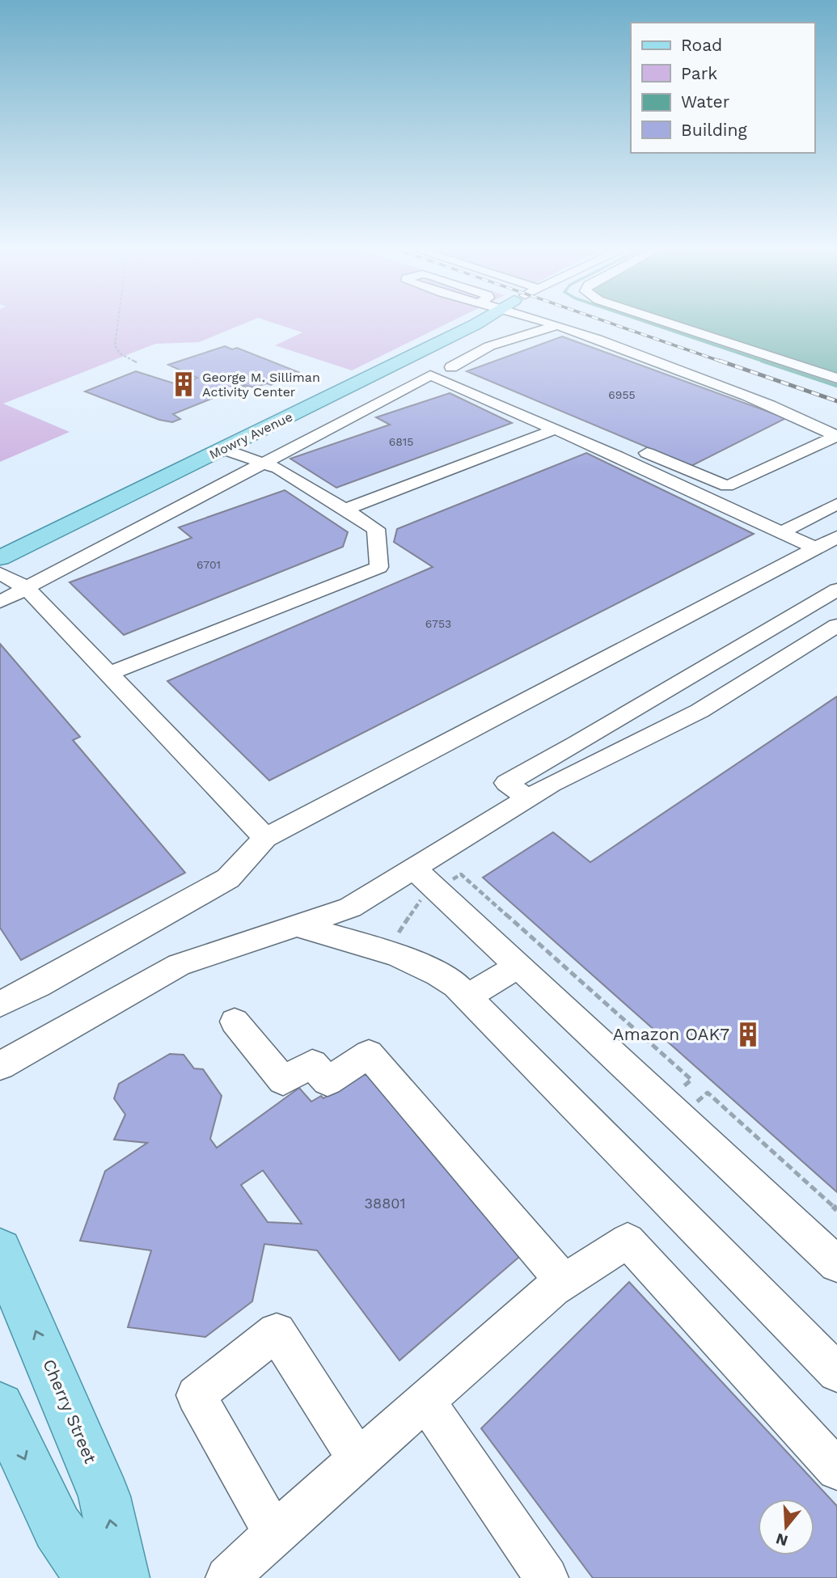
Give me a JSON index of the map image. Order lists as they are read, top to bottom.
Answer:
{
  "streets": {
    "main road": ["Mowry Avenue", "Cherry Street"]
  },
  "places": {
    "building": ["George M. Silliman Activity Center", "Amazon OAK7"]
  },
  "house_numbers": [
    "6955",
    "6815",
    "6701",
    "6753",
    "38801"
  ],
  "legend": [
    "Road",
    "Park",
    "Water",
    "Building"
  ],
  "north": "bottom"
}
